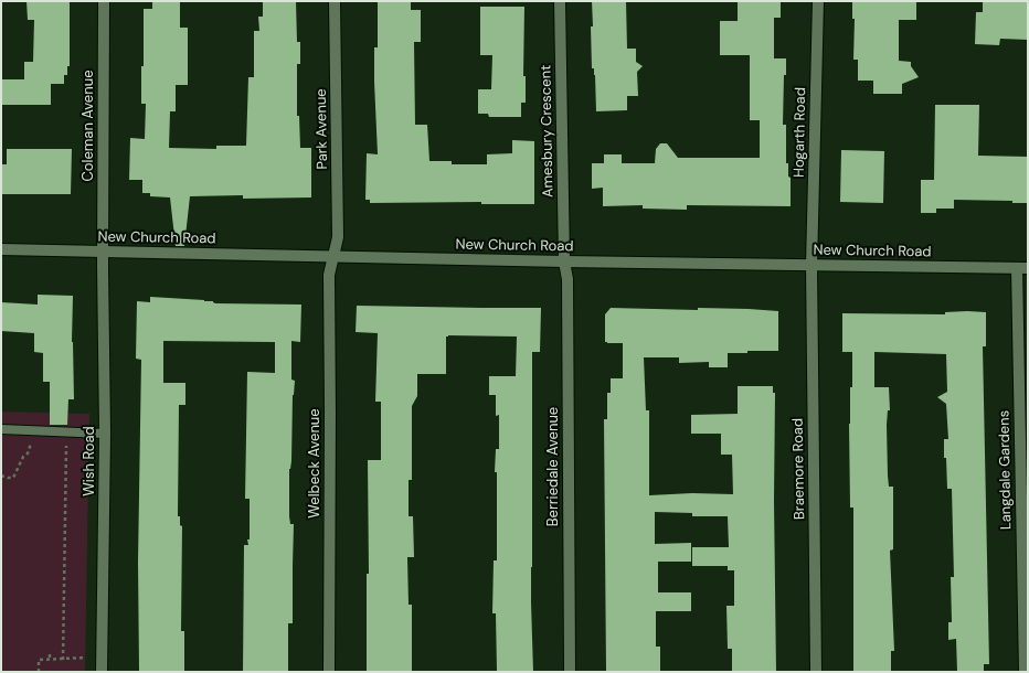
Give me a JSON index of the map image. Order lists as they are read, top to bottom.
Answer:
{
  "streets": {
    "street": [
      "Coleman Avenue",
      "Park Avenue",
      "Amesbury Crescent",
      "Hogarth Road",
      "New Church Road",
      "Wish Road",
      "Welbeck Avenue",
      "Berriedale Avenue",
      "Braemore Road",
      "Langdale Gardens"
    ]
  },
  "crossings": [
    ["Coleman Avenue", "New Church Road"],
    ["Coleman Avenue", "Wish Road"],
    ["Park Avenue", "New Church Road"],
    ["Park Avenue", "Welbeck Avenue"],
    ["Amesbury Crescent", "New Church Road"],
    ["Amesbury Crescent", "Berriedale Avenue"],
    ["Hogarth Road", "New Church Road"],
    ["Hogarth Road", "Braemore Road"],
    ["New Church Road", "Wish Road"],
    ["New Church Road", "Welbeck Avenue"],
    ["New Church Road", "Berriedale Avenue"],
    ["New Church Road", "Braemore Road"],
    ["New Church Road", "Langdale Gardens"]
  ]
}
